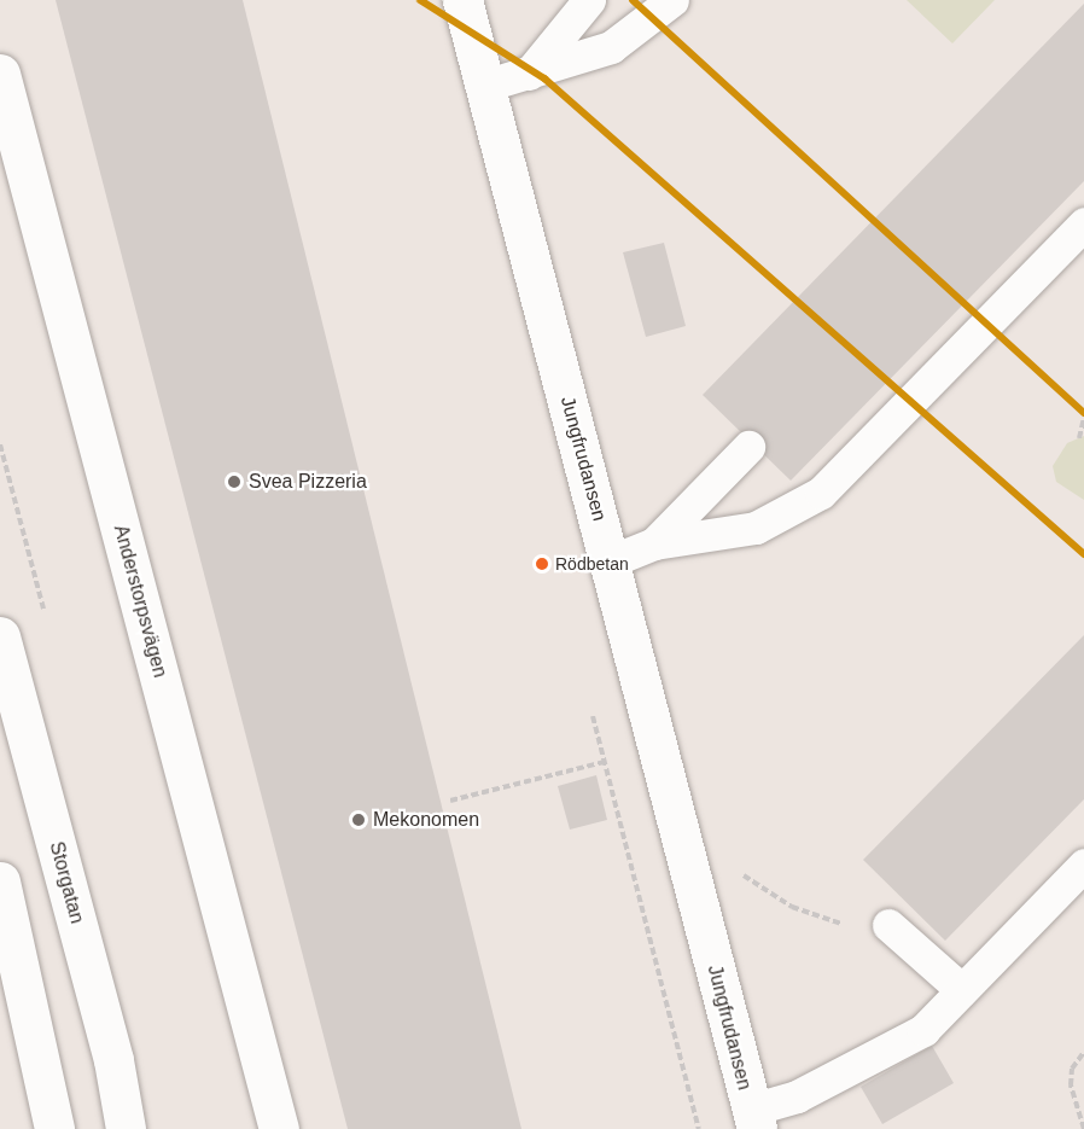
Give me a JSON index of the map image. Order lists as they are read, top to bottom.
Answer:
{
  "streets": {
    "street": ["Jungfrudansen", "Anderstorpsvägen", "Storgatan"]
  },
  "places": ["Svea Pizzeria", "Rödbetan", "Mekonomen"]
}
